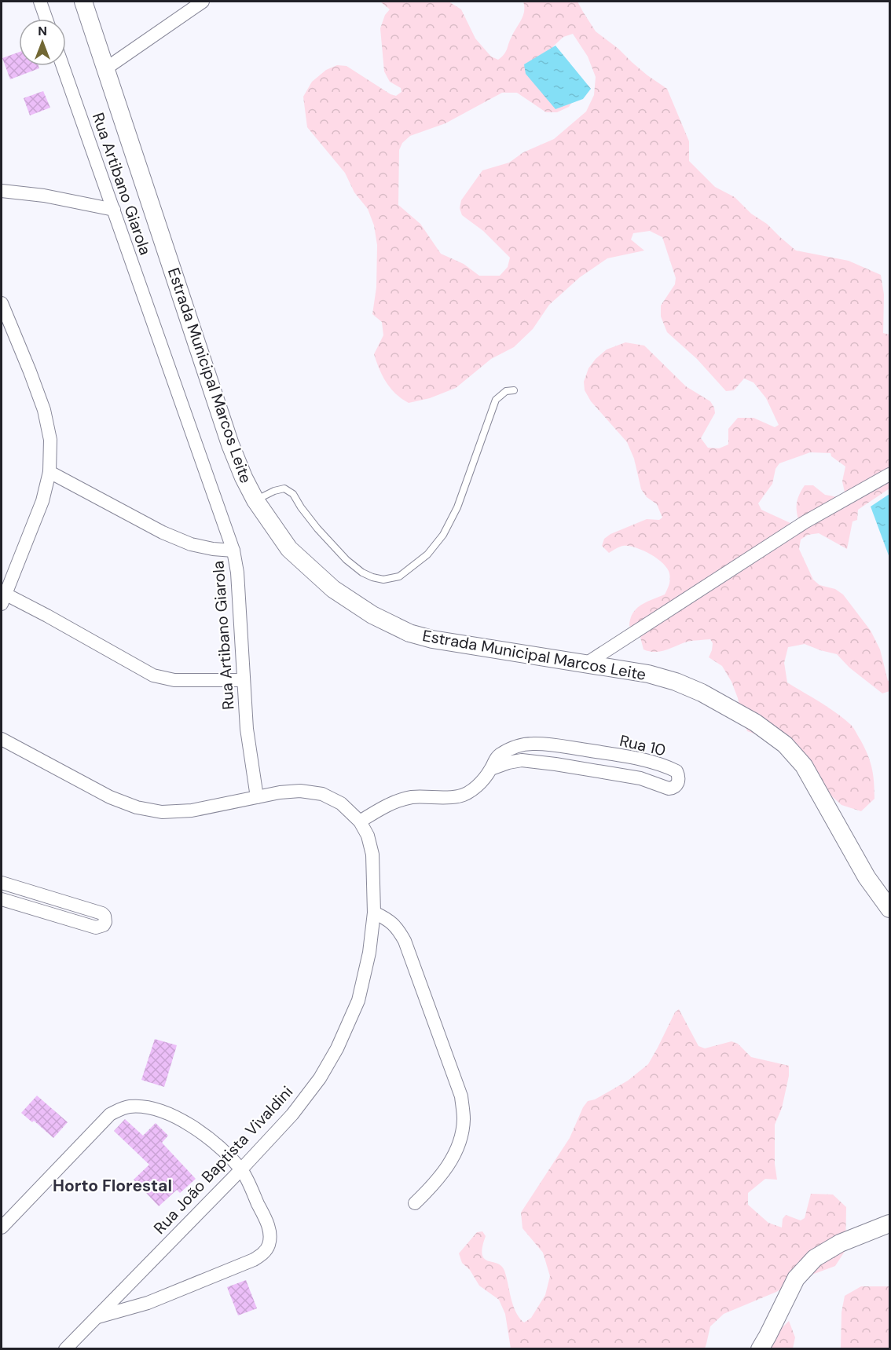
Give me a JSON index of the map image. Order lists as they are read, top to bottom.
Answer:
{
  "streets": {
    "street": [
      "Rua Artibano Giarola",
      "Estrada Municipal Marcos Leite",
      "Rua 10",
      "Rua João Baptista Vivaldini"
    ]
  },
  "crossings": [
    ["Rua Artibano Giarola", "Rua João Baptista Vivaldini"],
    ["Rua 10", "Rua João Baptista Vivaldini"]
  ],
  "districts": ["Horto Florestal"],
  "north": "top"
}
